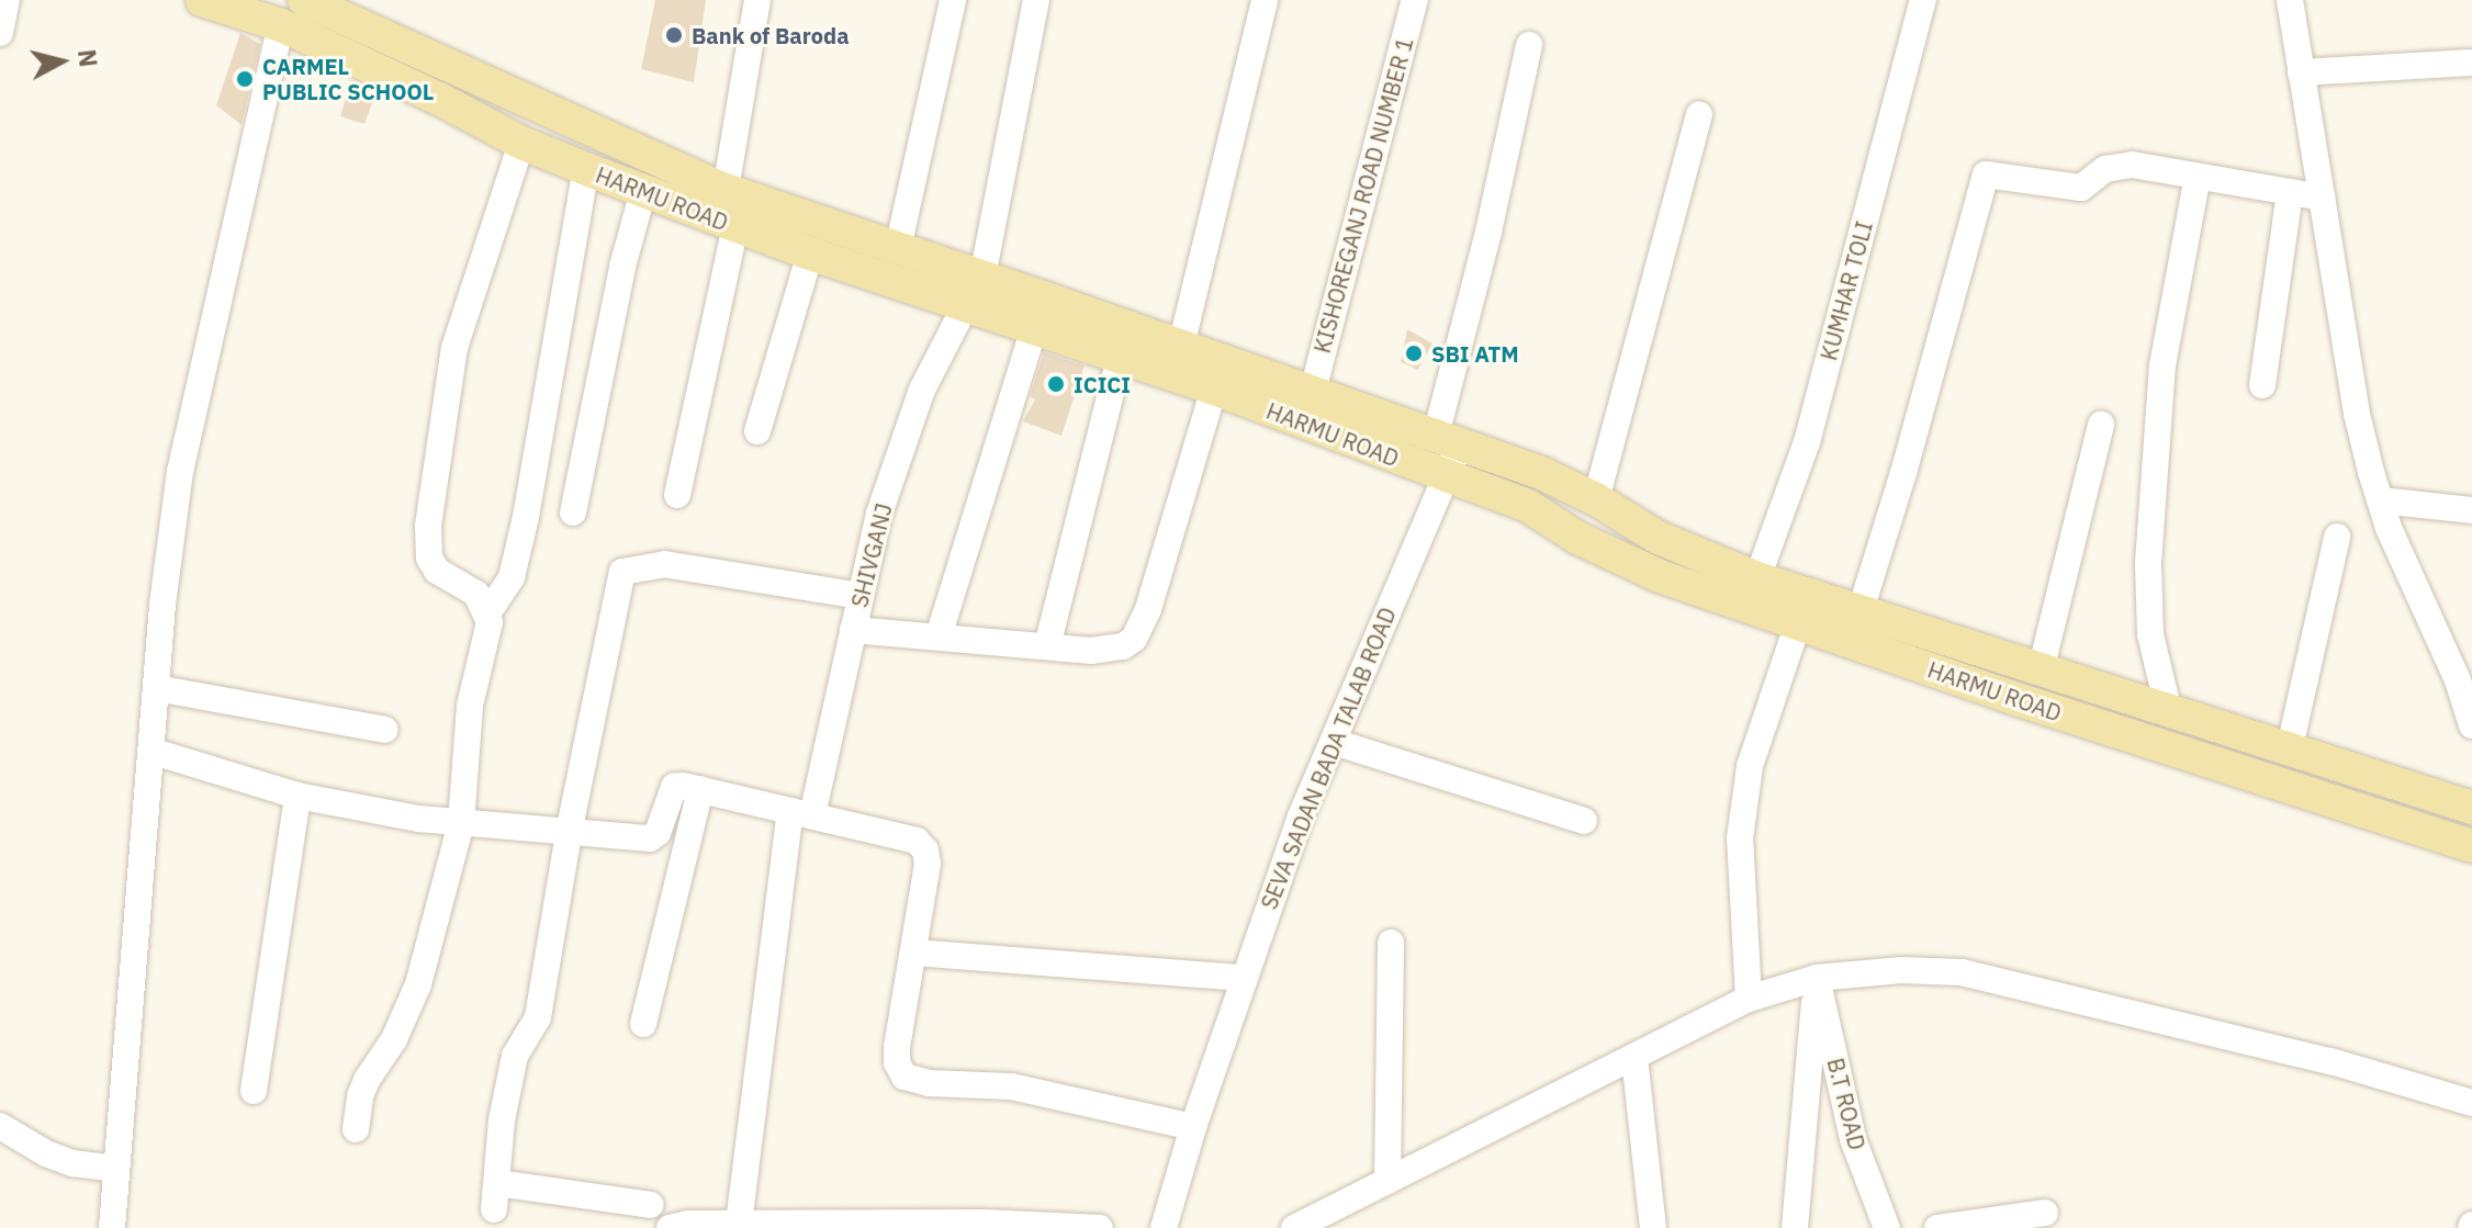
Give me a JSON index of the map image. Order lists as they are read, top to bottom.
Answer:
{
  "streets": {
    "main road": ["HARMU ROAD"],
    "street": [
      "KISHOREGANJ ROAD NUMBER 1",
      "KUMHAR TOLI",
      "SHIVGANJ",
      "SEVA SADAN BADA TALAB ROAD",
      "B.T ROAD"
    ]
  },
  "crossings": [
    ["KISHOREGANJ ROAD NUMBER 1", "HARMU ROAD"],
    ["HARMU ROAD", "KUMHAR TOLI"],
    ["HARMU ROAD", "SHIVGANJ"],
    ["HARMU ROAD", "SEVA SADAN BADA TALAB ROAD"]
  ],
  "places": [
    "Bank of Baroda",
    "CARMEL PUBLIC SCHOOL",
    "SBI ATM",
    "ICICI"
  ],
  "north": "right"
}
